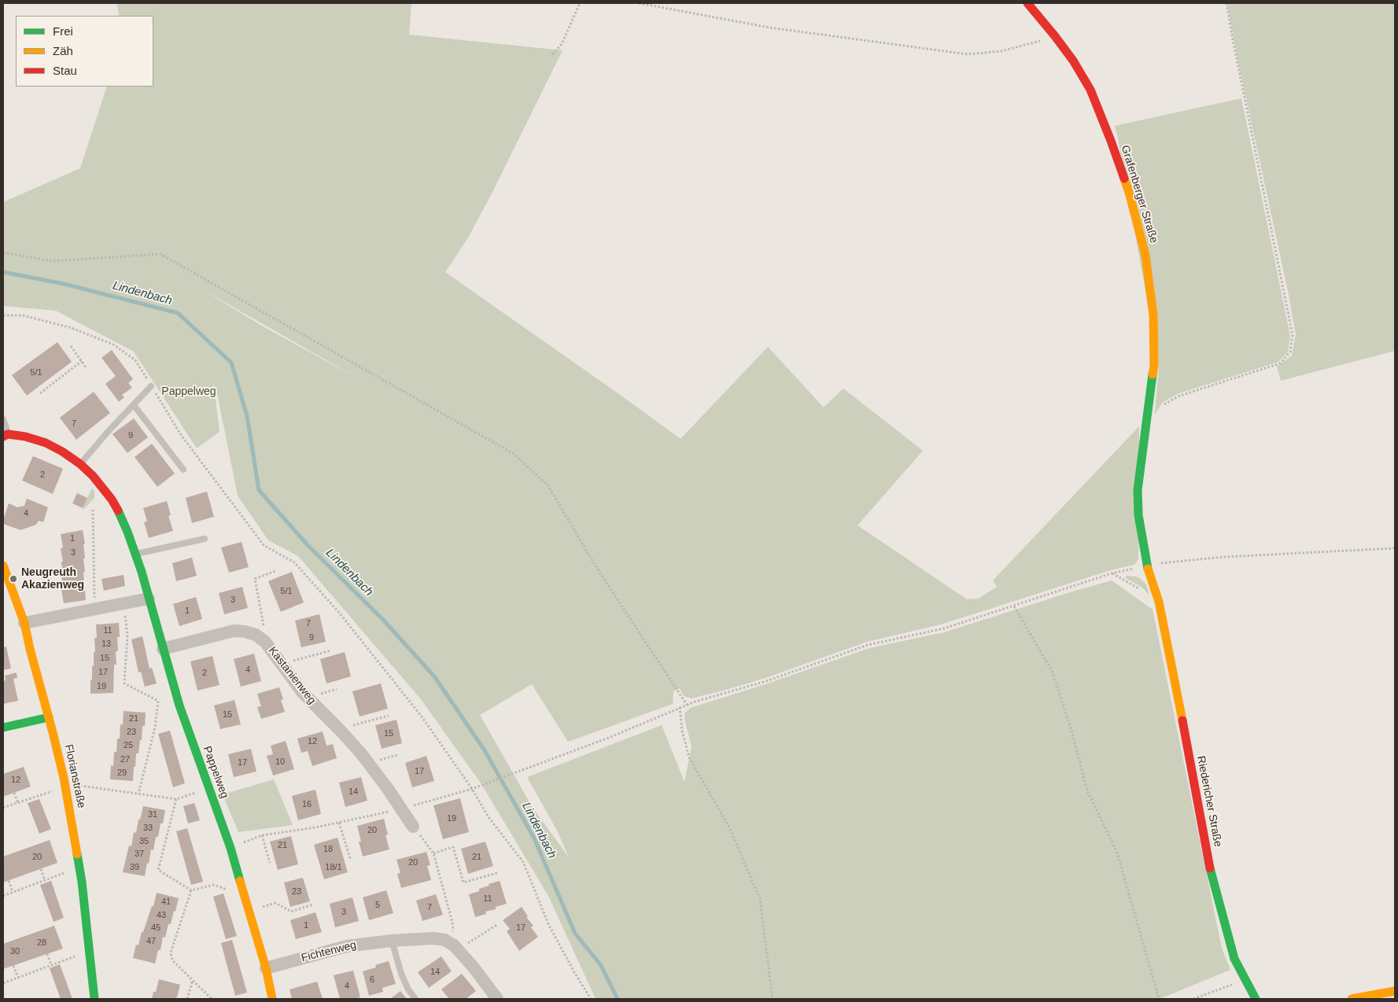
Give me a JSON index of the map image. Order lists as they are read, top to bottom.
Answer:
{
  "streets": {
    "street": [
      "Grafenberger Straße",
      "Kastanienweg",
      "Pappelweg",
      "Florianstraße",
      "Riedericher Straße",
      "Fichtenweg"
    ]
  },
  "crossings": [
    ["Grafenberger Straße", "Riedericher Straße"],
    ["Pappelweg", "Fichtenweg"]
  ],
  "water": ["Lindenbach"],
  "parks": ["Pappelweg"],
  "places": ["Neugreuth Akazienweg"],
  "house_numbers": [
    "5/1",
    "7",
    "9",
    "2",
    "4",
    "1",
    "3",
    "5/1",
    "3",
    "1",
    "7",
    "11",
    "9",
    "13",
    "15",
    "4",
    "17",
    "2",
    "19",
    "15",
    "21",
    "23",
    "15",
    "12",
    "25",
    "27",
    "10",
    "17",
    "17",
    "29",
    "12",
    "14",
    "16",
    "31",
    "19",
    "33",
    "20",
    "35",
    "21",
    "18",
    "37",
    "20",
    "21",
    "20",
    "39",
    "18/1",
    "23",
    "11",
    "41",
    "5",
    "7",
    "3",
    "43",
    "1",
    "45",
    "17",
    "47",
    "28",
    "30",
    "14",
    "6",
    "4"
  ],
  "legend": ["Frei", "Zäh", "Stau"]
}
